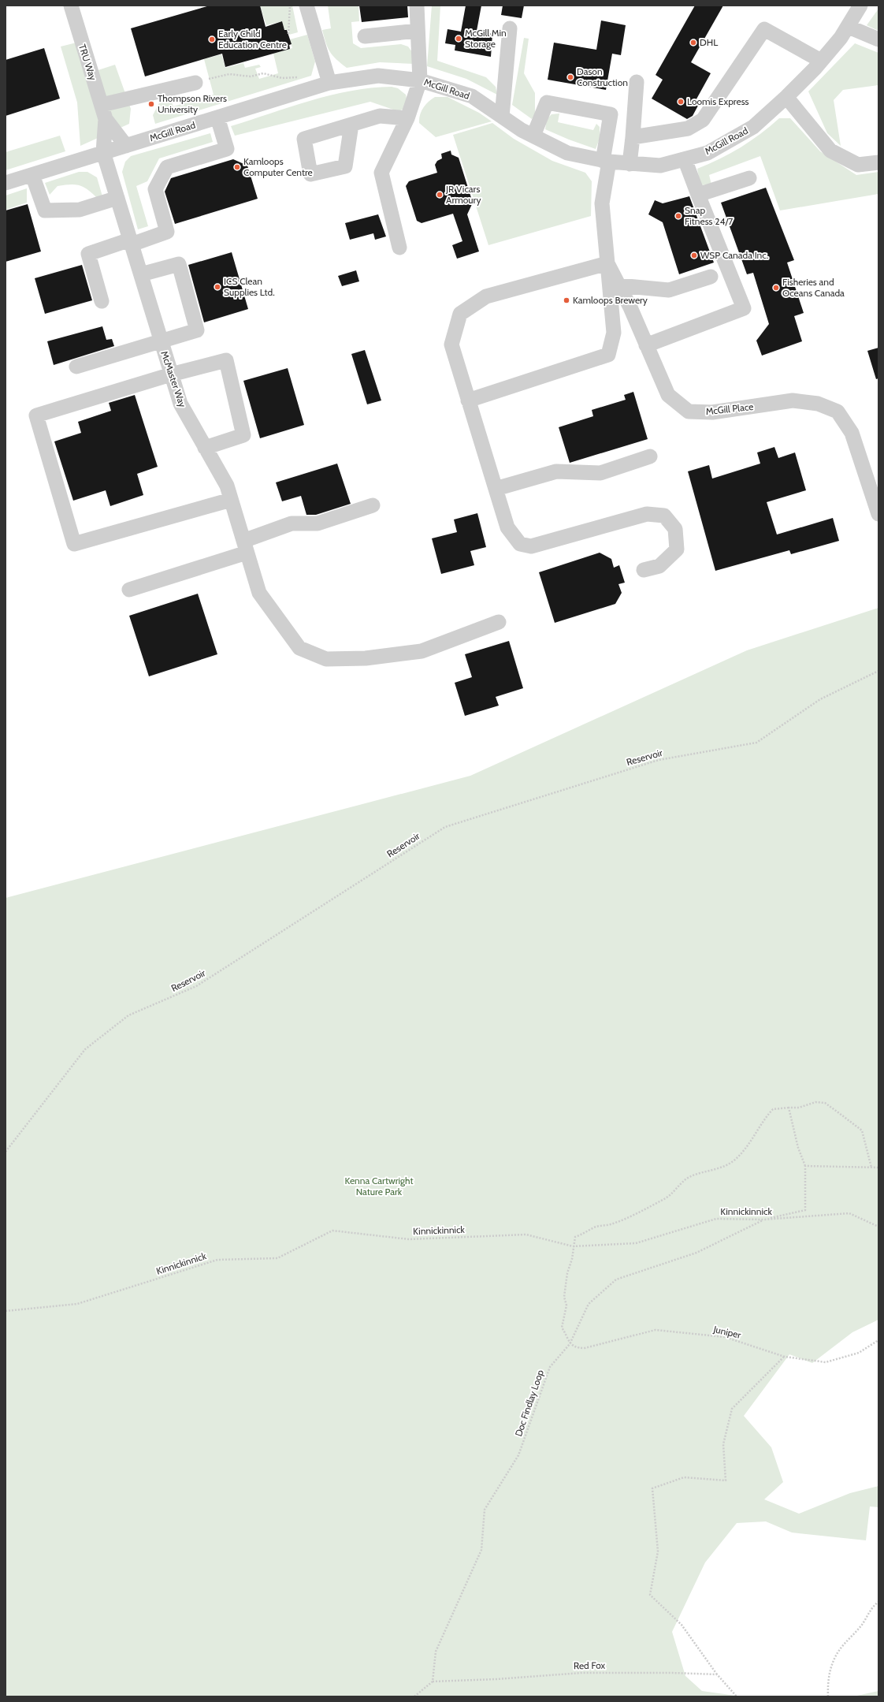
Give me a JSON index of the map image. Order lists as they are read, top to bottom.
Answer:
{
  "streets": {
    "street": [
      "TRU Way",
      "McGill Road",
      "McMaster Way",
      "McGill Place"
    ],
    "path": [
      "Reservoir",
      "Kinnickinnick",
      "Juniper",
      "Doc Findlay Loop",
      "Red Fox"
    ]
  },
  "crossings": [
    ["McGill Road", "McMaster Way"],
    ["McGill Road", "McGill Place"],
    ["Kinnickinnick", "Doc Findlay Loop"],
    ["Juniper", "Doc Findlay Loop"],
    ["Doc Findlay Loop", "Red Fox"]
  ],
  "parks": ["Kenna Cartwright Nature Park"],
  "places": [
    "McGill Min Storage",
    "Early Child Education Centre",
    "DHL",
    "Dason Construction",
    "Loomis Express",
    "Thompson Rivers University",
    "Kamloops Computer Centre",
    "JR Vicars Armoury",
    "Snap Fitness 24/7",
    "WSP Canada Inc.",
    "ICS Clean Supplies Ltd.",
    "Fisheries and Oceans Canada",
    "Kamloops Brewery"
  ]
}
